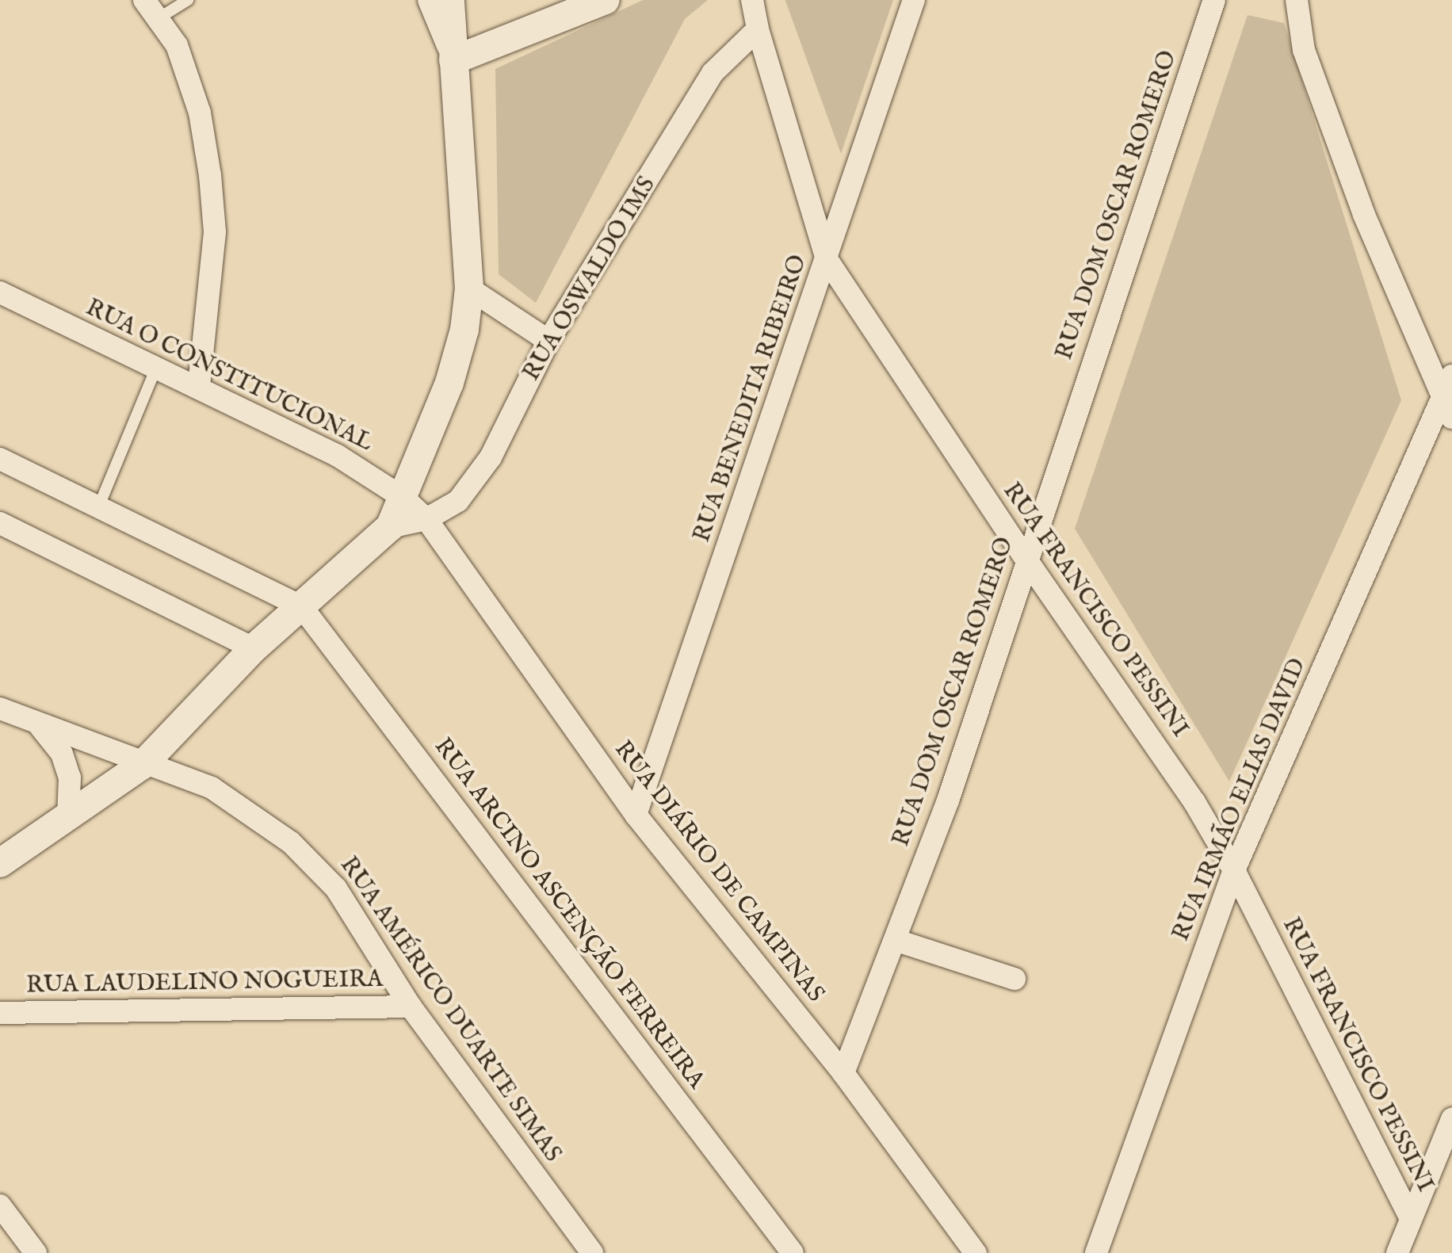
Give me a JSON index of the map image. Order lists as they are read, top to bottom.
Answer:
{
  "streets": {
    "street": [
      "RUA DOM OSCAR ROMERO",
      "RUA OSWALDO IMS",
      "RUA O CONSTITUCIONAL",
      "RUA BENEDITA RIBEIRO",
      "RUA FRANCISCO PESSINI",
      "RUA IRMÃO ELIAS DAVID",
      "RUA DIÁRIO DE CAMPINAS",
      "RUA ARCINO ASCENÇÃO FERREIRA",
      "RUA LAUDELINO NOGUEIRA",
      "RUA AMÉRICO DUARTE SIMAS"
    ]
  },
  "crossings": [
    ["RUA DOM OSCAR ROMERO", "RUA FRANCISCO PESSINI"],
    ["RUA DOM OSCAR ROMERO", "RUA DIÁRIO DE CAMPINAS"],
    ["RUA OSWALDO IMS", "RUA O CONSTITUCIONAL"],
    ["RUA OSWALDO IMS", "RUA FRANCISCO PESSINI"],
    ["RUA OSWALDO IMS", "RUA DIÁRIO DE CAMPINAS"],
    ["RUA O CONSTITUCIONAL", "RUA DIÁRIO DE CAMPINAS"],
    ["RUA BENEDITA RIBEIRO", "RUA FRANCISCO PESSINI"],
    ["RUA BENEDITA RIBEIRO", "RUA DIÁRIO DE CAMPINAS"],
    ["RUA FRANCISCO PESSINI", "RUA IRMÃO ELIAS DAVID"],
    ["RUA LAUDELINO NOGUEIRA", "RUA AMÉRICO DUARTE SIMAS"]
  ]
}
